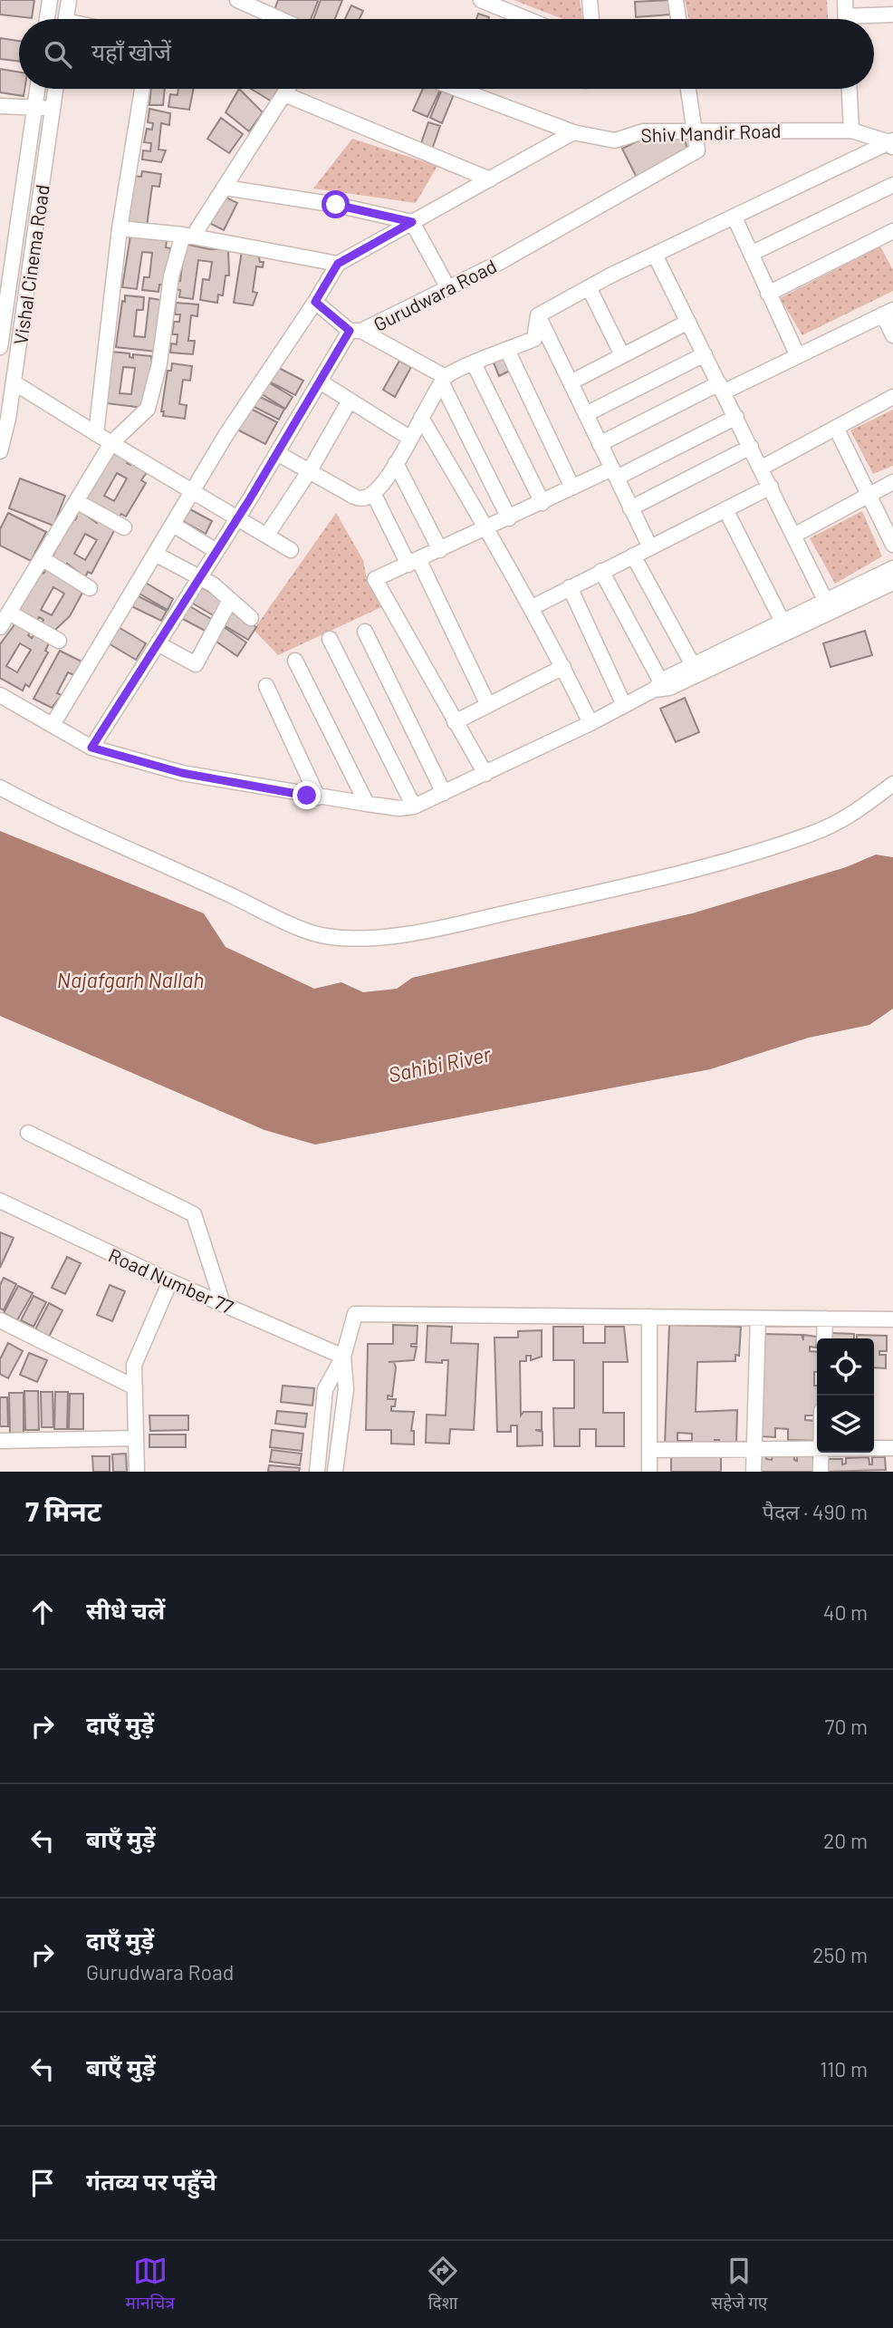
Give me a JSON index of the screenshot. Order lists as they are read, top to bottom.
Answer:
{
  "streets": {
    "street": [
      "Shiv Mandir Road",
      "Vishal Cinema Road",
      "Gurudwara Road",
      "Road Number 77"
    ]
  },
  "crossings": [
    ["Shiv Mandir Road", "Gurudwara Road"]
  ],
  "water": ["Najafgarh Nallah", "Sahibi River"],
  "page": {
    "search": "यहाँ खोजें",
    "heading": ["7 मिनट", "पैदल · 490 m"],
    "list": [
      ["सीधे चलें", "40 m"],
      ["दाएँ मुड़ें", "70 m"],
      ["बाएँ मुड़ें", "20 m"],
      ["दाएँ मुड़ें", "Gurudwara Road", "250 m"],
      ["बाएँ मुड़ें", "110 m"],
      "गंतव्य पर पहुँचे"
    ],
    "nav": ["मानचित्र", "दिशा", "सहेजे गए"]
  }
}
